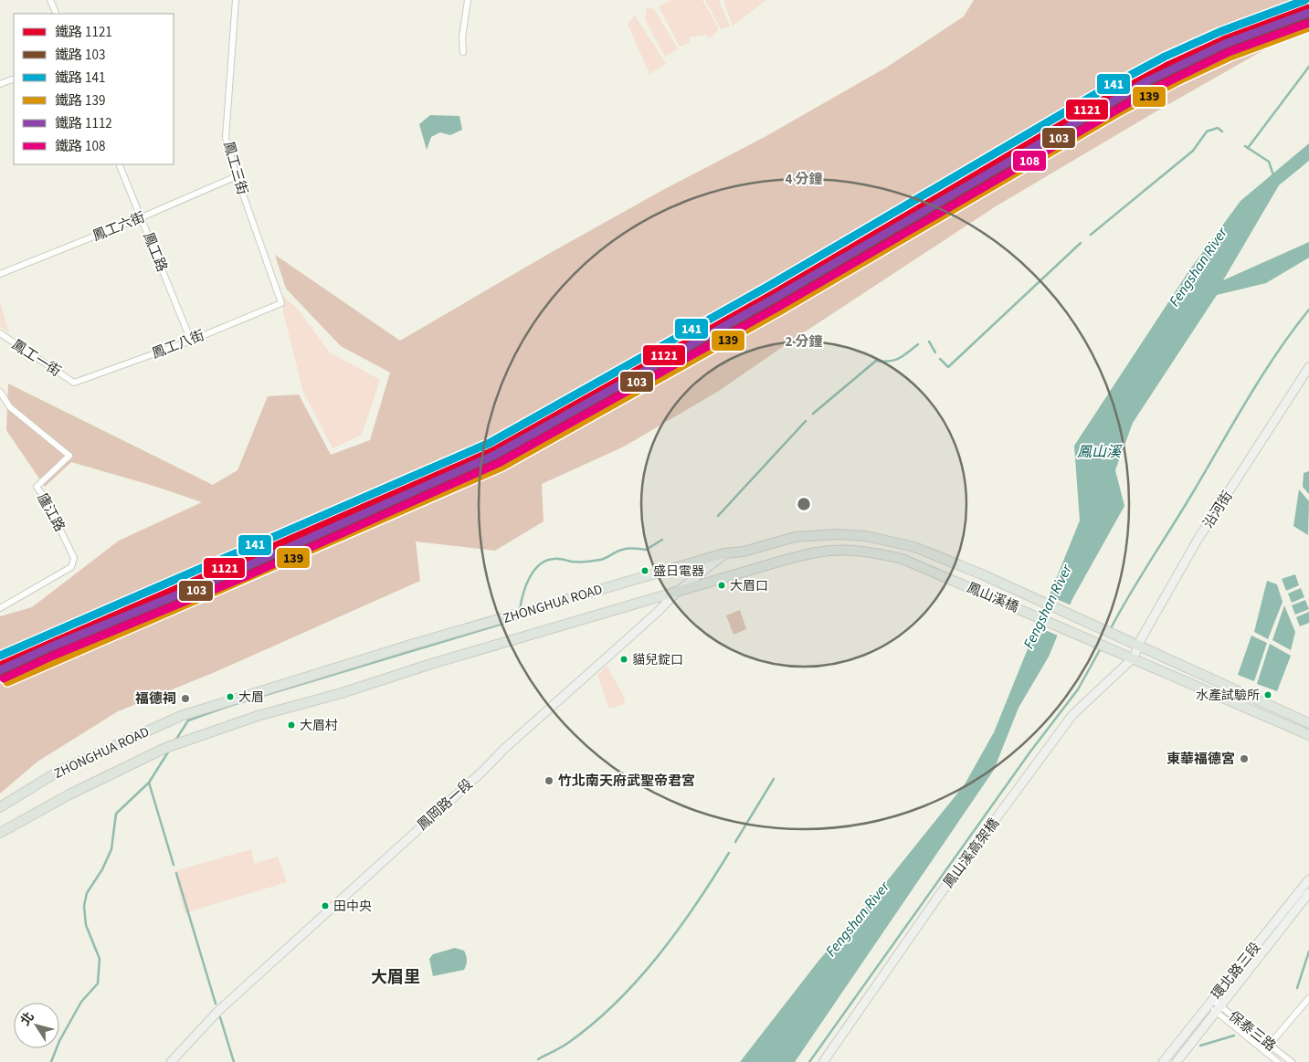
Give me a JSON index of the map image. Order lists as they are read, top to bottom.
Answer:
{
  "streets": {
    "main road": ["鳳山溪橋", "ZHONGHUA ROAD"],
    "street": [
      "鳳工三街",
      "鳳工六街",
      "鳳工路",
      "鳳工八街",
      "鳳工一街",
      "沿河街",
      "廬江路",
      "鳳岡路一段",
      "鳳山溪高架橋",
      "環北路三段",
      "保泰三路"
    ]
  },
  "crossings": [
    ["鳳工三街", "鳳工六街"],
    ["鳳工三街", "鳳工八街"],
    ["鳳工六街", "鳳工路"],
    ["鳳工路", "鳳工八街"],
    ["鳳工八街", "鳳工一街"],
    ["沿河街", "鳳山溪橋"],
    ["沿河街", "鳳山溪高架橋"],
    ["鳳山溪橋", "ZHONGHUA ROAD"],
    ["鳳山溪橋", "鳳山溪高架橋"],
    ["ZHONGHUA ROAD", "鳳岡路一段"],
    ["環北路三段", "保泰三路"]
  ],
  "districts": ["大眉里"],
  "water": ["Fengshan River", "鳳山溪"],
  "places": [
    "盛日電器",
    "大眉口",
    "貓兒錠口",
    "水產試驗所",
    "大眉",
    "福德祠",
    "大眉村",
    "東華福德宮",
    "竹北南天府武聖帝君宮",
    "田中央"
  ],
  "lines": [
    "rail line 141",
    "rail line 1121",
    "rail line 1112",
    "rail line 103",
    "rail line 108",
    "rail line 139"
  ],
  "legend": [
    "鐵路 1121",
    "鐵路 103",
    "鐵路 141",
    "鐵路 139",
    "鐵路 1112",
    "鐵路 108"
  ],
  "north": "top left",
  "rings": ["4 分鐘", "2 分鐘"]
}
